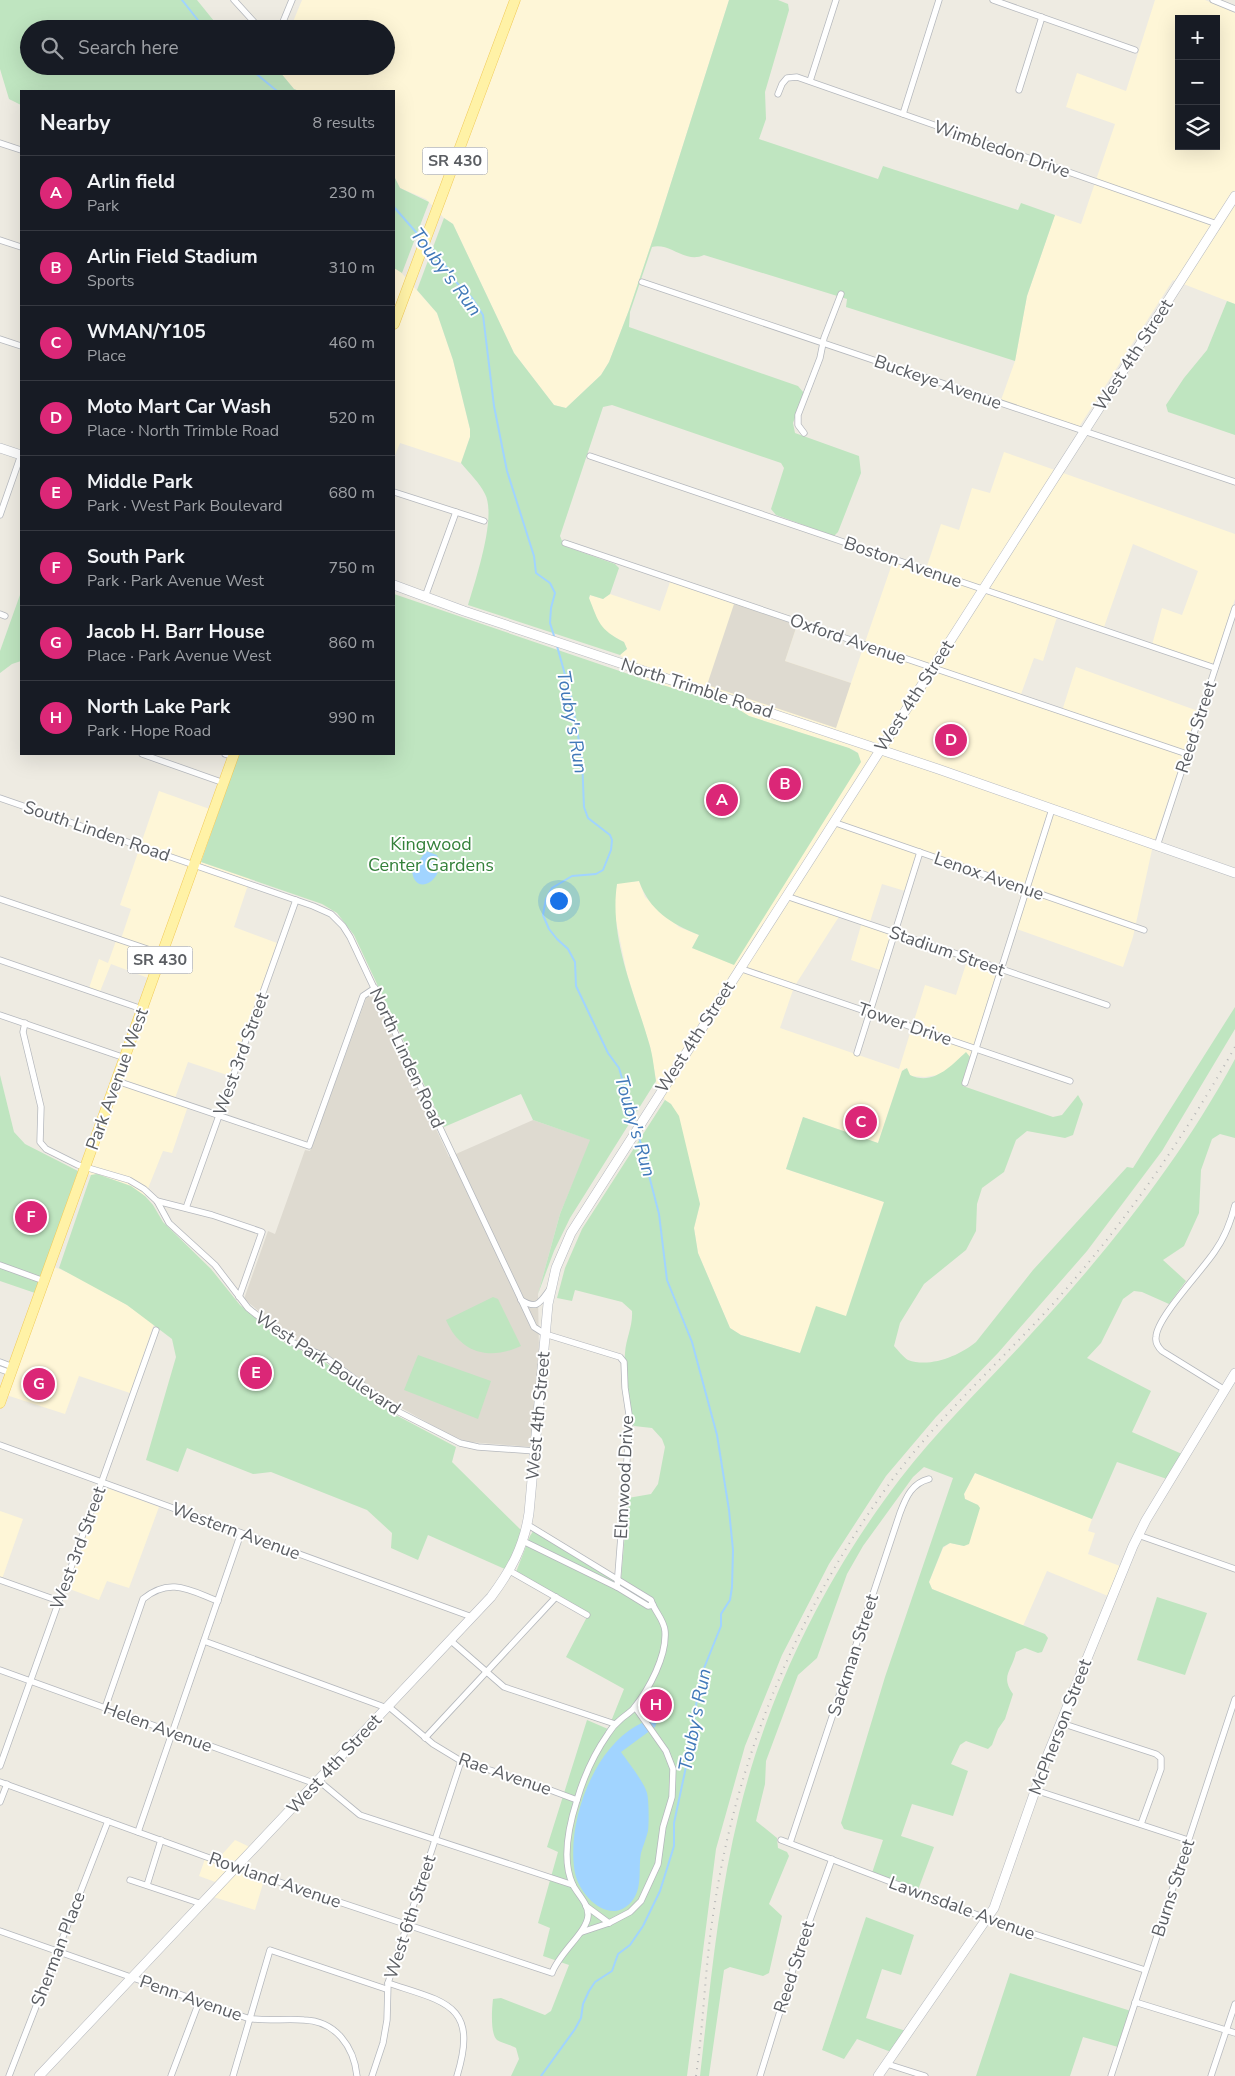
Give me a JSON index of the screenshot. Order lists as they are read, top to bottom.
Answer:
{
  "streets": {
    "main road": [
      "SR 430",
      "West 4th Street",
      "North Trimble Road",
      "Park Avenue West",
      "McPherson Street"
    ],
    "street": [
      "Wimbledon Drive",
      "Buckeye Avenue",
      "Boston Avenue",
      "Oxford Avenue",
      "Reed Street",
      "South Linden Road",
      "Lenox Avenue",
      "Stadium Street",
      "Tower Drive",
      "West 3rd Street",
      "North Linden Road",
      "West Park Boulevard",
      "Elmwood Drive",
      "Western Avenue",
      "Sackman Street",
      "Helen Avenue",
      "Rae Avenue",
      "Rowland Avenue",
      "Burns Street",
      "Lawnsdale Avenue",
      "West 6th Street",
      "Sherman Place",
      "Penn Avenue"
    ]
  },
  "crossings": [
    ["Wimbledon Drive", "West 4th Street"],
    ["West 4th Street", "Buckeye Avenue"],
    ["West 4th Street", "Boston Avenue"],
    ["West 4th Street", "Oxford Avenue"],
    ["West 4th Street", "North Trimble Road"],
    ["West 4th Street", "Lenox Avenue"],
    ["West 4th Street", "Stadium Street"],
    ["West 4th Street", "Tower Drive"],
    ["West 4th Street", "North Linden Road"],
    ["West 4th Street", "West Park Boulevard"],
    ["West 4th Street", "Elmwood Drive"],
    ["West 4th Street", "Western Avenue"],
    ["West 4th Street", "Helen Avenue"],
    ["West 4th Street", "Rae Avenue"],
    ["West 4th Street", "Rowland Avenue"],
    ["West 4th Street", "Penn Avenue"],
    ["Boston Avenue", "Reed Street"],
    ["Oxford Avenue", "Reed Street"],
    ["North Trimble Road", "Reed Street"],
    ["Reed Street", "Lawnsdale Avenue"],
    ["South Linden Road", "North Linden Road"],
    ["South Linden Road", "Park Avenue West"],
    ["West 3rd Street", "North Linden Road"],
    ["West 3rd Street", "Western Avenue"],
    ["West 3rd Street", "Helen Avenue"],
    ["North Linden Road", "Park Avenue West"],
    ["North Linden Road", "Elmwood Drive"],
    ["Park Avenue West", "West Park Boulevard"],
    ["Sackman Street", "Lawnsdale Avenue"],
    ["Helen Avenue", "West 6th Street"],
    ["McPherson Street", "Lawnsdale Avenue"],
    ["Rae Avenue", "West 6th Street"],
    ["Rowland Avenue", "West 6th Street"],
    ["Rowland Avenue", "Sherman Place"],
    ["Burns Street", "Lawnsdale Avenue"],
    ["Sherman Place", "Penn Avenue"]
  ],
  "water": ["Touby's Run"],
  "parks": ["Kingwood Center Gardens"],
  "page": {
    "map_buttons": ["+", "−"],
    "search": "Search here",
    "heading": ["Nearby", "8 results"],
    "list": [
      {
        "mark": "A",
        "name": "Arlin field",
        "note": "Park",
        "value": "230 m"
      },
      {
        "mark": "B",
        "name": "Arlin Field Stadium",
        "note": "Sports",
        "value": "310 m"
      },
      {
        "mark": "C",
        "name": "WMAN/Y105",
        "note": "Place",
        "value": "460 m"
      },
      {
        "mark": "D",
        "name": "Moto Mart Car Wash",
        "note": "Place · North Trimble Road",
        "value": "520 m"
      },
      {
        "mark": "E",
        "name": "Middle Park",
        "note": "Park · West Park Boulevard",
        "value": "680 m"
      },
      {
        "mark": "F",
        "name": "South Park",
        "note": "Park · Park Avenue West",
        "value": "750 m"
      },
      {
        "mark": "G",
        "name": "Jacob H. Barr House",
        "note": "Place · Park Avenue West",
        "value": "860 m"
      },
      {
        "mark": "H",
        "name": "North Lake Park",
        "note": "Park · Hope Road",
        "value": "990 m"
      }
    ],
    "pins": [
      "D",
      "B",
      "A",
      "C",
      "F",
      "E",
      "G",
      "H"
    ]
  }
}
